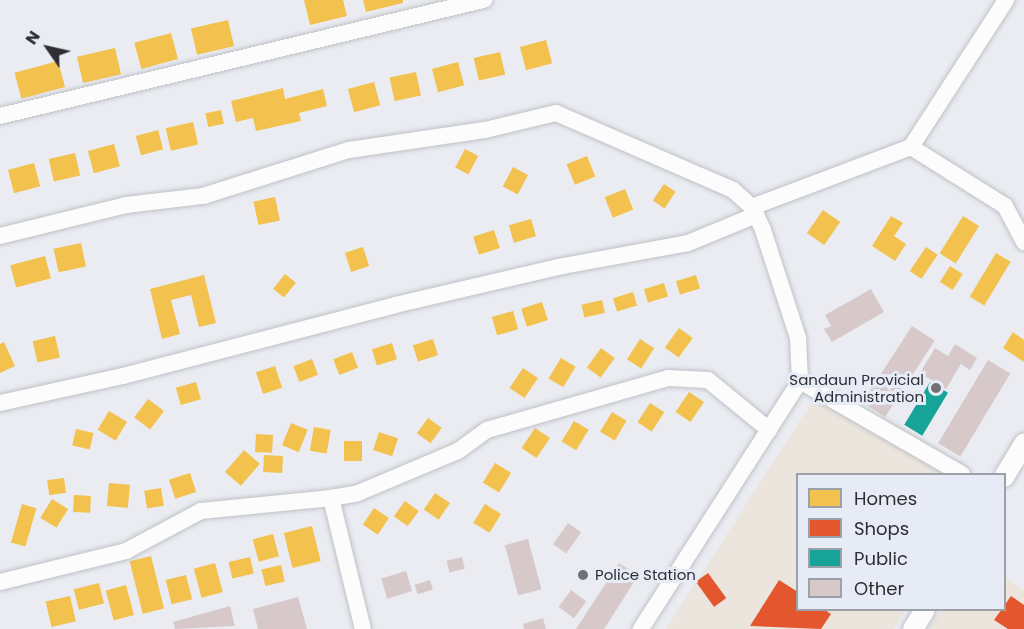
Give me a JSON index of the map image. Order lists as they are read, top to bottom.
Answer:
{
  "places": ["Sandaun Provicial Administration", "Police Station"],
  "legend": [
    "Homes",
    "Shops",
    "Public",
    "Other"
  ],
  "north": "top left"
}
